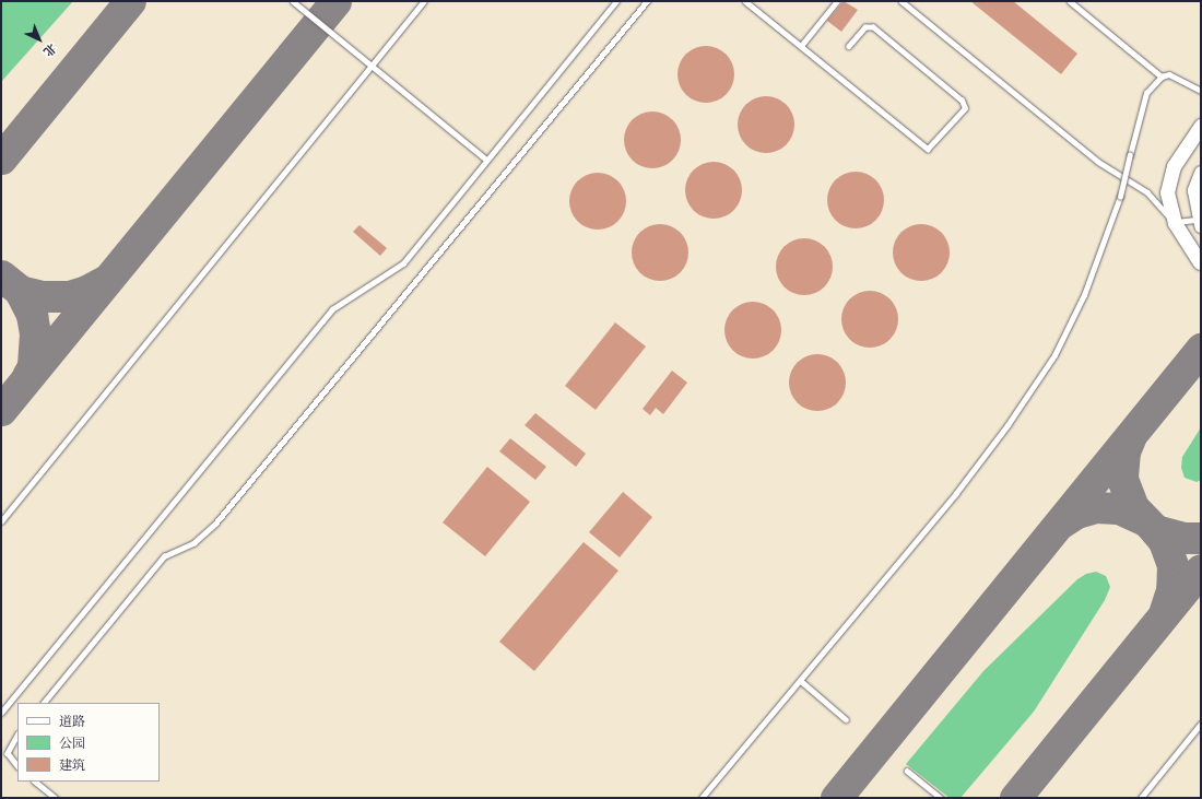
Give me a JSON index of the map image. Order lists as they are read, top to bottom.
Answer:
{
  "legend": ["道路", "公园", "建筑"],
  "north": "bottom right"
}
